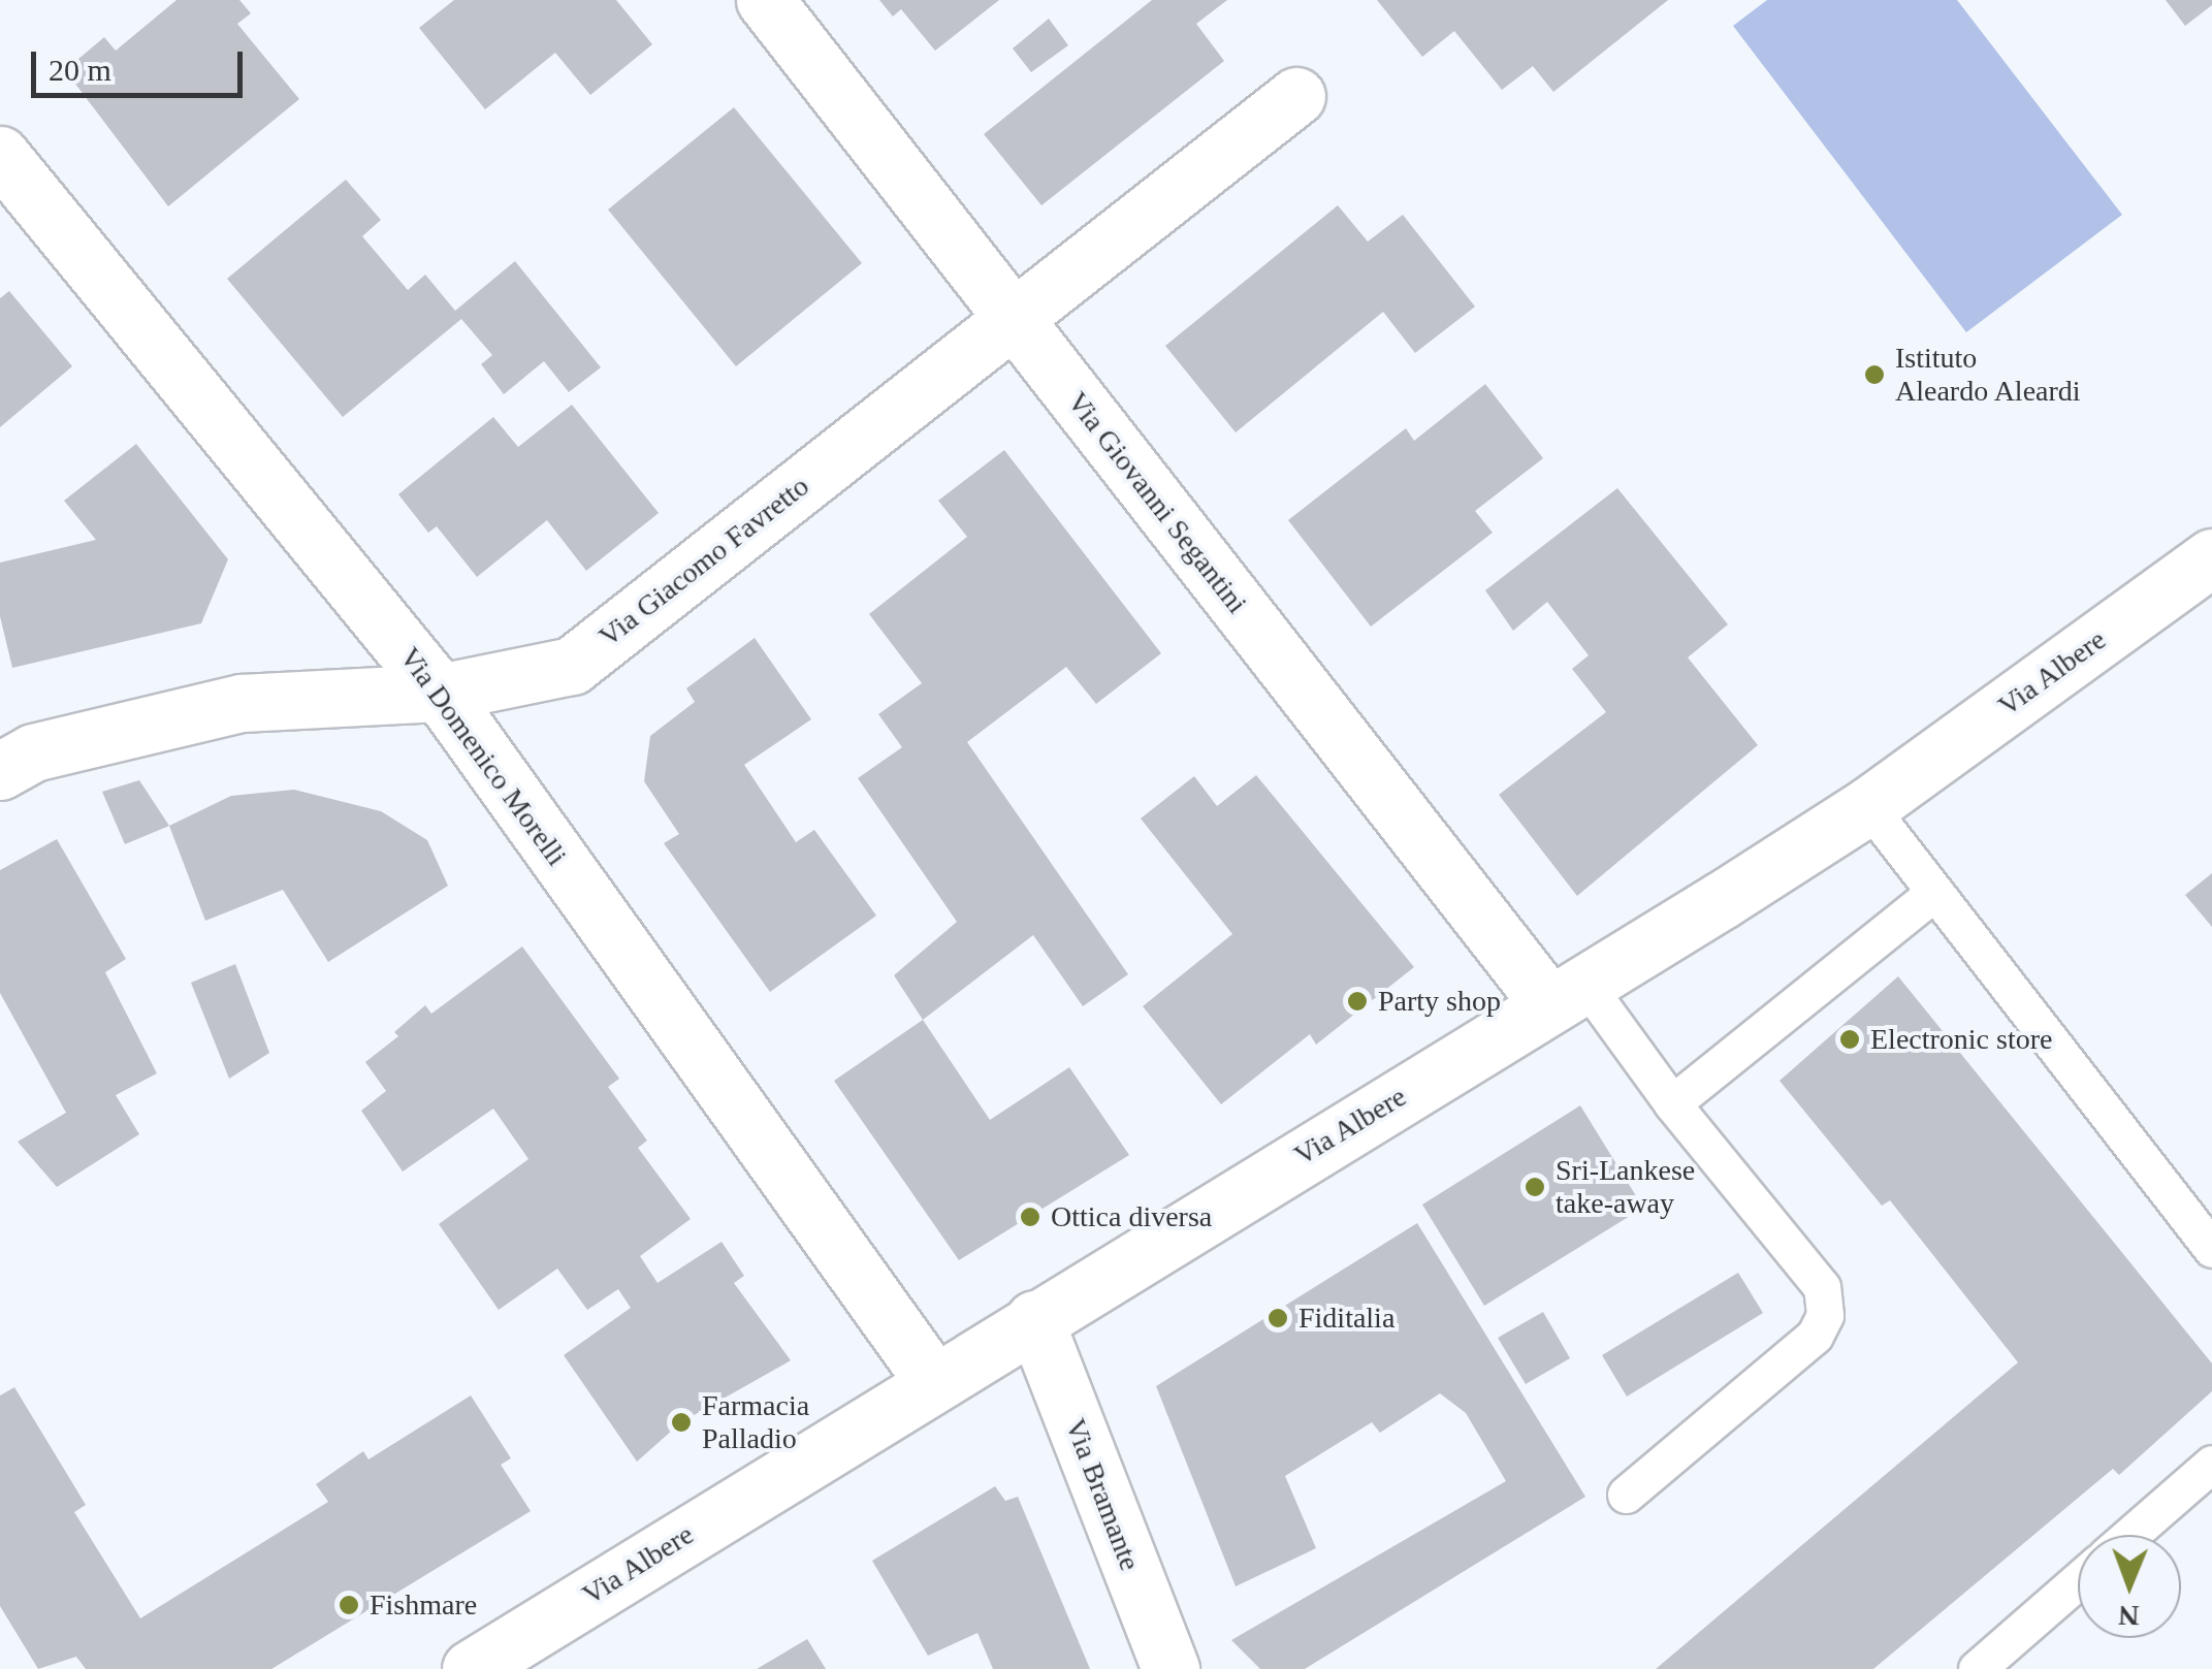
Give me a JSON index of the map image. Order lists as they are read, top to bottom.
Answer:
{
  "streets": {
    "street": [
      "Via Giovanni Segantini",
      "Via Giacomo Favretto",
      "Via Albere",
      "Via Domenico Morelli",
      "Via Bramante"
    ]
  },
  "crossings": [
    ["Via Giovanni Segantini", "Via Giacomo Favretto"],
    ["Via Giovanni Segantini", "Via Albere"],
    ["Via Giacomo Favretto", "Via Domenico Morelli"],
    ["Via Albere", "Via Domenico Morelli"],
    ["Via Albere", "Via Bramante"]
  ],
  "places": [
    "Istituto Aleardo Aleardi",
    "Party shop",
    "Electronic store",
    "Sri-Lankese take-away",
    "Ottica diversa",
    "Fiditalia",
    "Farmacia Palladio",
    "Fishmare"
  ],
  "scale_bar": "20 m",
  "north": "bottom"
}
